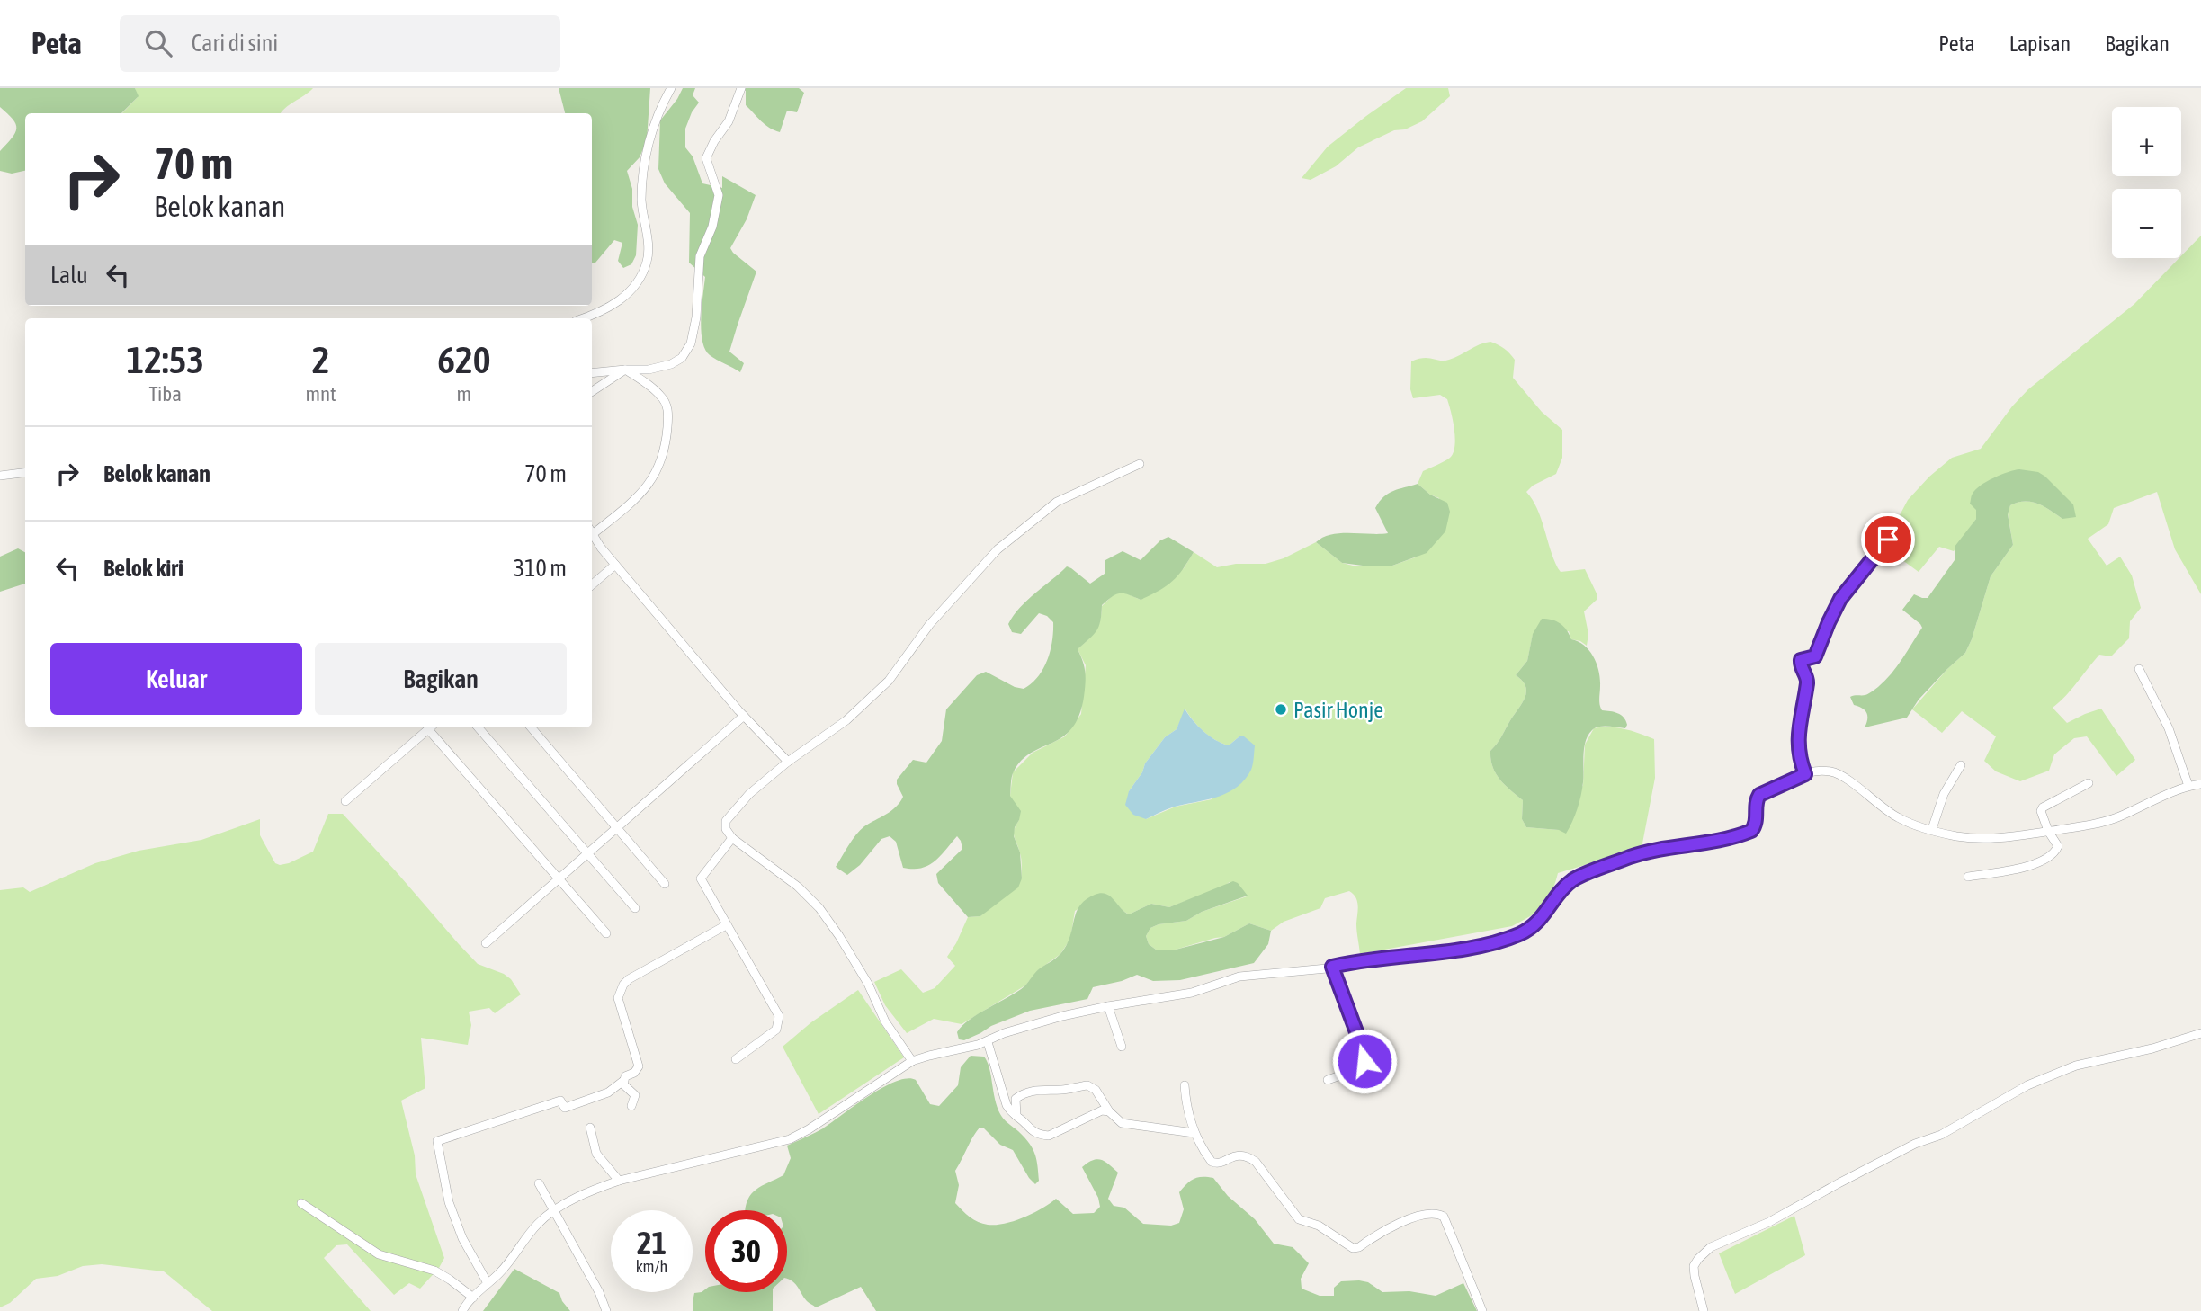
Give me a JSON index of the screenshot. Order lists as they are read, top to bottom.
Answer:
{
  "places": ["Pasir Honje"],
  "page": {
    "header": "Peta",
    "search": "Cari di sini",
    "nav": ["Peta", "Lapisan", "Bagikan"],
    "map_buttons": ["+", "−"],
    "turn": ["70 m", "Belok kanan"],
    "then": "Lalu",
    "eta": [
      "12:53",
      "Tiba",
      "2",
      "mnt",
      "620",
      "m"
    ],
    "list": [
      {
        "name": "Belok kanan",
        "value": "70 m"
      },
      {
        "name": "Belok kiri",
        "value": "310 m"
      }
    ],
    "buttons": ["Keluar", "Bagikan"],
    "speed": "21 km/h",
    "limit": "30"
  }
}
